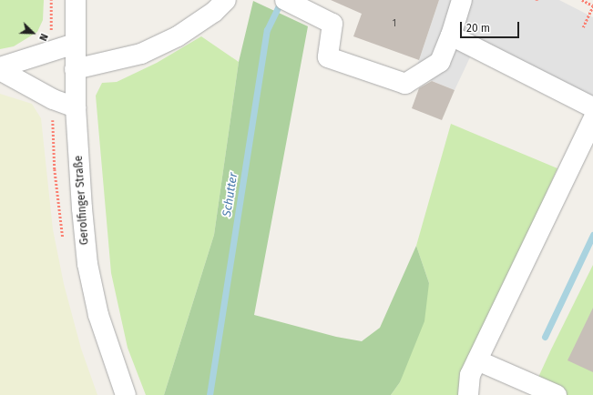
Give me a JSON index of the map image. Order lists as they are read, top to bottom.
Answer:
{
  "streets": {
    "street": ["Gerolfinger Straße"]
  },
  "water": ["Schutter"],
  "house_numbers": ["1"],
  "scale_bar": "20 m",
  "north": "bottom right"
}
